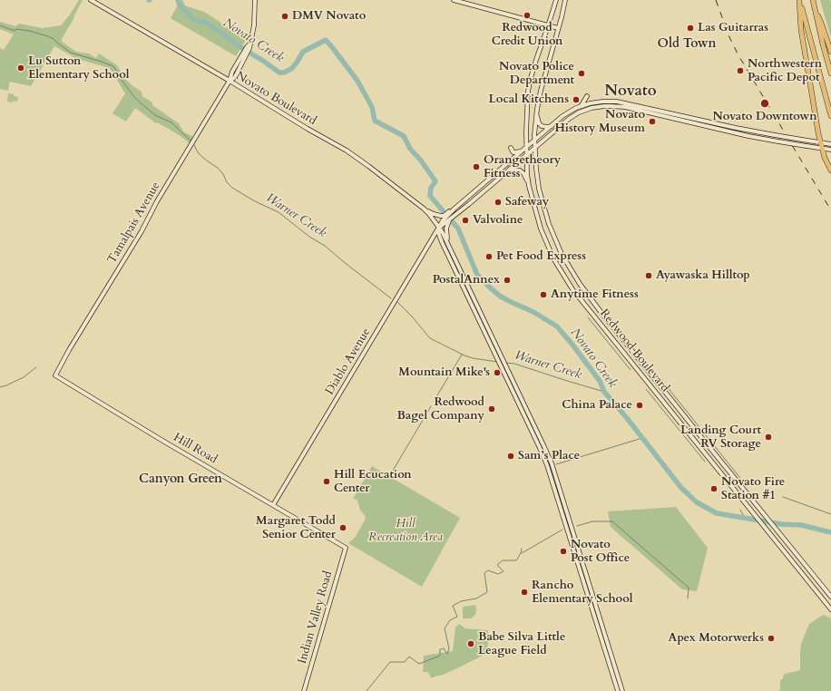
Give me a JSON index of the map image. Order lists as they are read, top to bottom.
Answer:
{
  "streets": {
    "main road": [
      "Novato Boulevard",
      "Tamalpais Avenue",
      "Redwood Boulevard",
      "Diablo Avenue",
      "Hill Road",
      "Indian Valley Road"
    ]
  },
  "crossings": [
    ["Novato Boulevard", "Tamalpais Avenue"],
    ["Novato Boulevard", "Diablo Avenue"],
    ["Tamalpais Avenue", "Hill Road"],
    ["Redwood Boulevard", "Diablo Avenue"],
    ["Diablo Avenue", "Hill Road"],
    ["Hill Road", "Indian Valley Road"]
  ],
  "districts": ["Old Town", "Novato", "Canyon Green"],
  "water": ["Novato Creek", "Warner Creek"],
  "parks": ["Hill Recreation Area"],
  "places": [
    "Redwood Credit Union",
    "DMV Novato",
    "Las Guitarras",
    "Lu Sutton Elementary School",
    "Northwestern Pacific Depot",
    "Novato Police Department",
    "Local Kitchens",
    "Novato Downtown",
    "Novato History Museum",
    "Orangetheory Fitness",
    "Safeway",
    "Valvoline",
    "Pet Food Express",
    "Ayawaska Hilltop",
    "PostalAnnex",
    "Anytime Fitness",
    "Mountain Mike's",
    "China Palace",
    "Redwood Bagel Company",
    "Landing Court RV Storage",
    "Sam’s Place",
    "Hill Ecucation Center",
    "Novato Fire Station #1",
    "Margaret Todd Senior Center",
    "Novato Post Office",
    "Rancho Elementary School",
    "Apex Motorwerks",
    "Babe Silva Little League Field"
  ]
}
